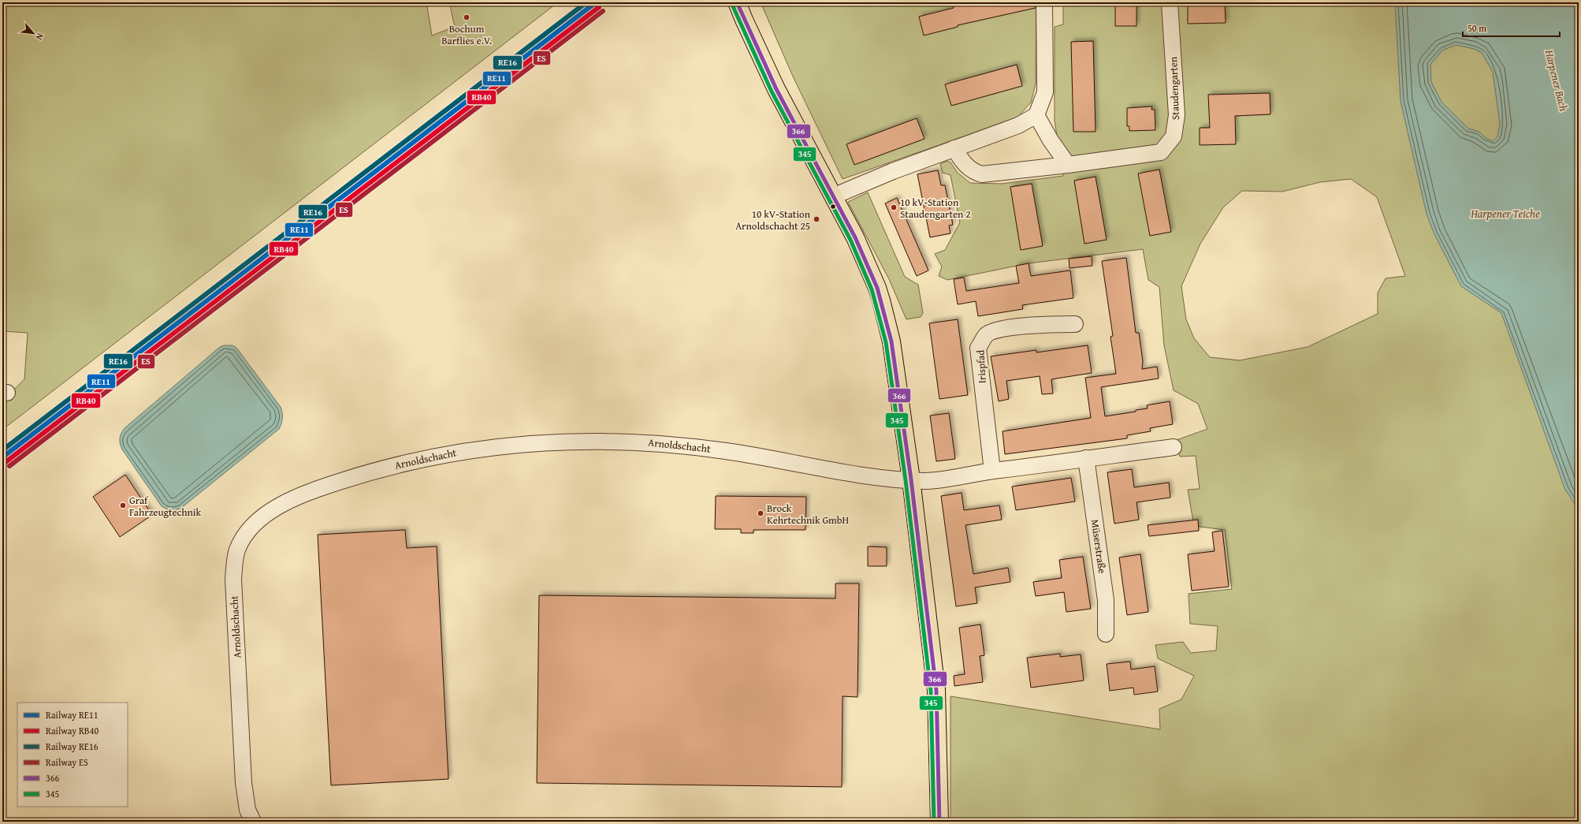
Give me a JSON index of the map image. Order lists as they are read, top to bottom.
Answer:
{
  "streets": {
    "street": [
      "Staudengarten",
      "Irispfad",
      "Arnoldschacht",
      "Müserstraße"
    ]
  },
  "water": ["Harpener Bach", "Harpener Teiche"],
  "places": [
    "Bochum Barflies e.V.",
    "10 kV-Station Staudengarten 2",
    "10 kV-Station Arnoldschacht 25",
    "Graf Fahrzeugtechnik",
    "Brock Kehrtechnik GmbH"
  ],
  "lines": [
    "rail line RE11",
    "rail line RE16",
    "transit line 366",
    "transit line 345",
    "rail line RB40",
    "rail line ES"
  ],
  "legend": [
    "Railway RE11",
    "Railway RB40",
    "Railway RE16",
    "Railway ES",
    "366",
    "345"
  ],
  "scale_bar": "50 m",
  "north": "bottom right"
}
